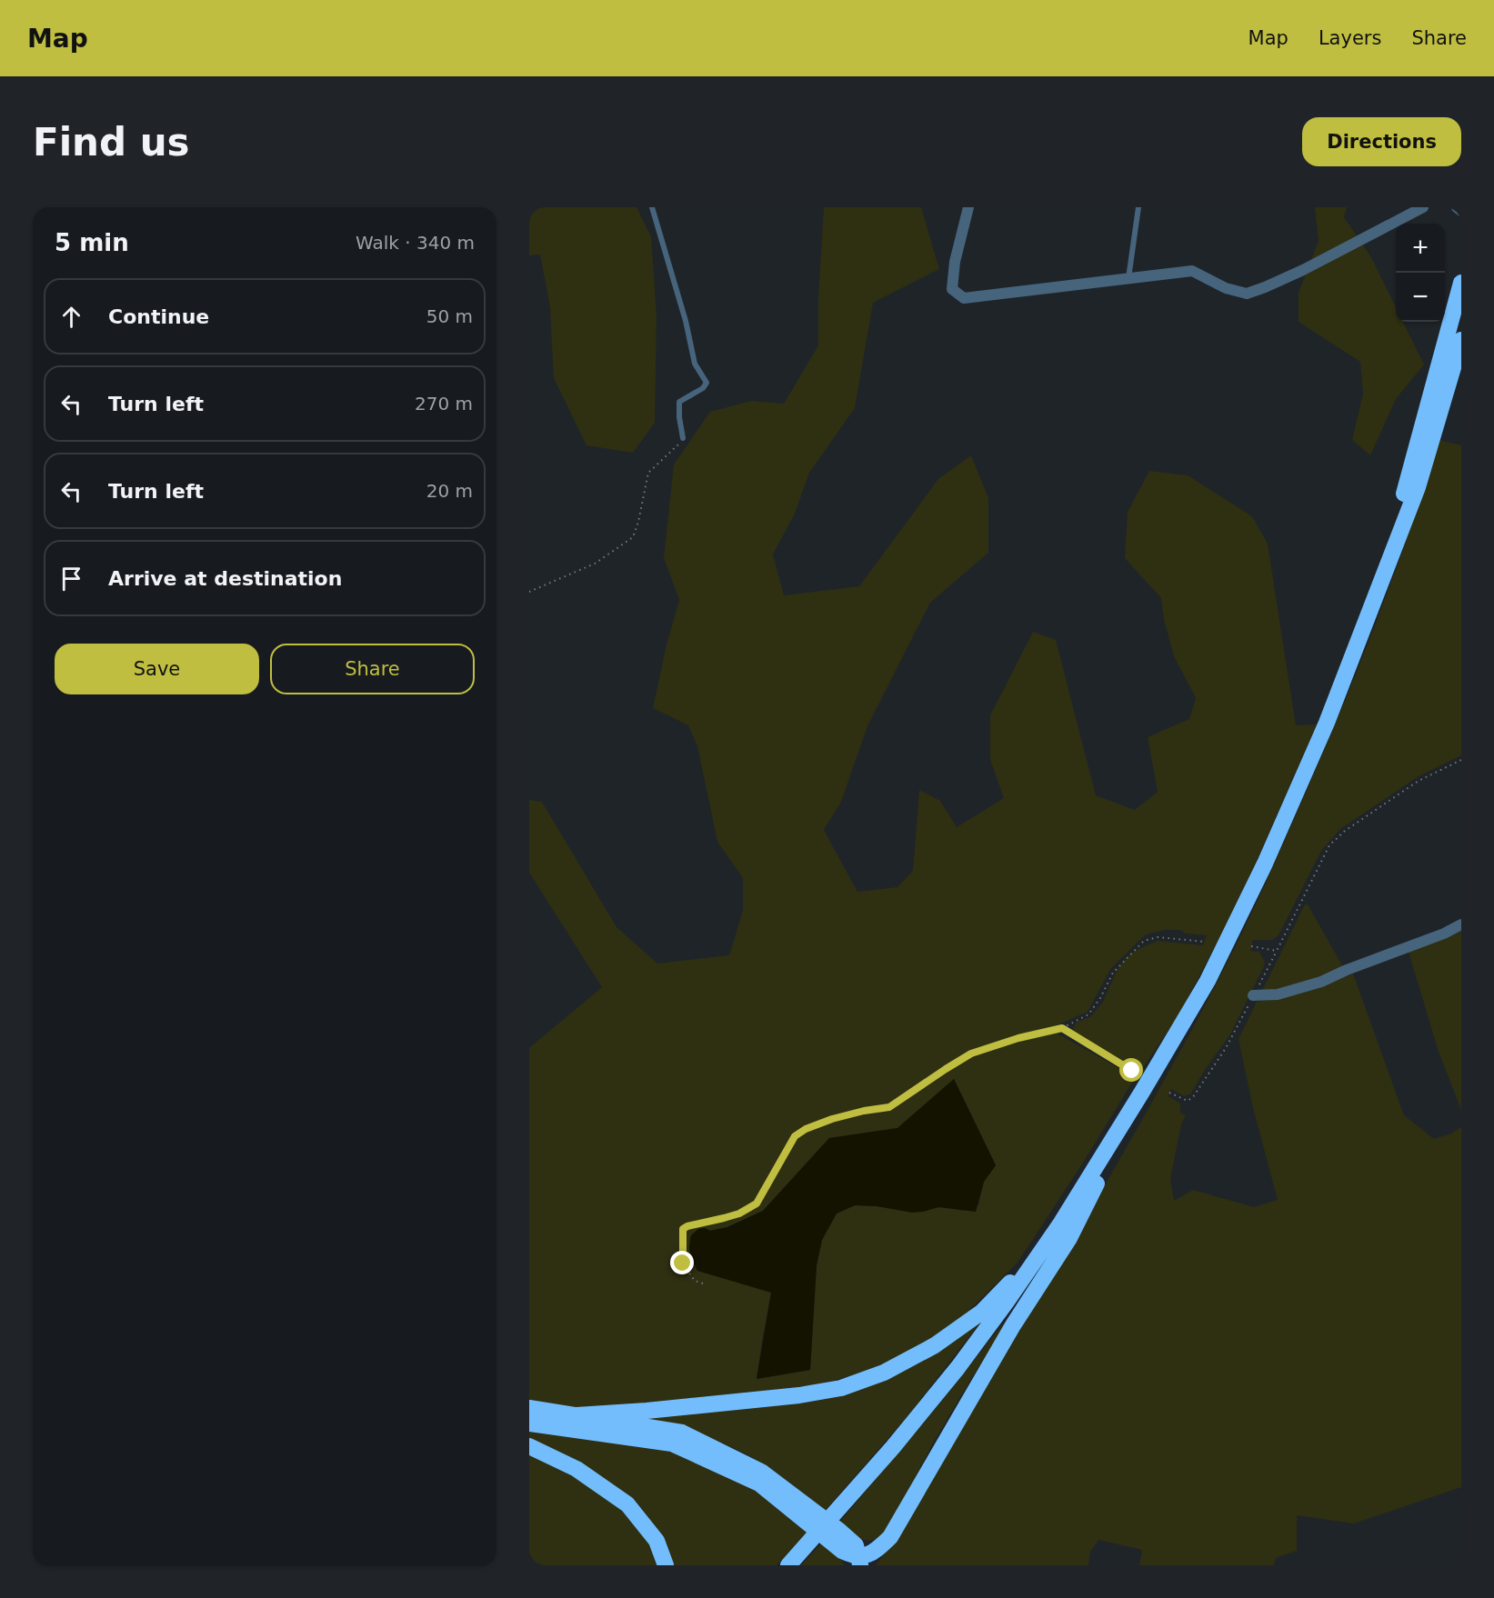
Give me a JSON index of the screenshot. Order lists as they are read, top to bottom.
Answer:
{
  "page": {
    "header": "Map",
    "nav": ["Map", "Layers", "Share"],
    "buttons": [
      "Directions",
      ["Save", "Share"]
    ],
    "title": "Find us",
    "heading": ["5 min", "Walk · 340 m"],
    "map_buttons": ["+", "−"],
    "list": [
      ["Continue", "50 m"],
      ["Turn left", "270 m"],
      ["Turn left", "20 m"],
      "Arrive at destination"
    ]
  }
}
